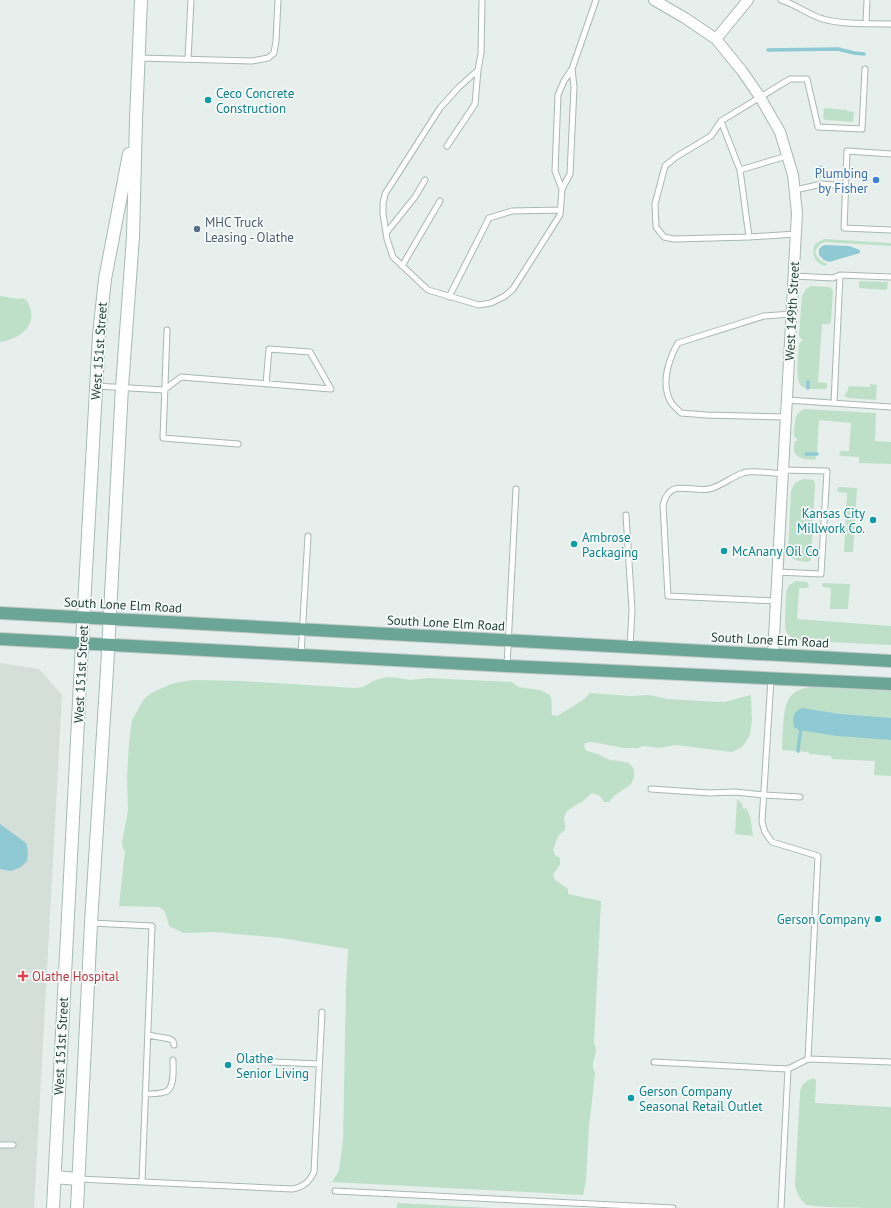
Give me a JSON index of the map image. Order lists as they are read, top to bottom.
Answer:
{
  "streets": {
    "main road": ["West 151st Street", "South Lone Elm Road"],
    "street": ["West 149th Street"]
  },
  "crossings": [
    ["West 149th Street", "South Lone Elm Road"],
    ["West 151st Street", "South Lone Elm Road"]
  ],
  "places": {
    "other": [
      "Ceco Concrete Construction",
      "Plumbing by Fisher",
      "MHC Truck Leasing - Olathe",
      "Kansas City Millwork Co.",
      "Ambrose Packaging",
      "McAnany Oil Co",
      "Gerson Company",
      "Olathe Senior Living",
      "Gerson Company Seasonal Retail Outlet"
    ],
    "health": ["Olathe Hospital"]
  }
}
